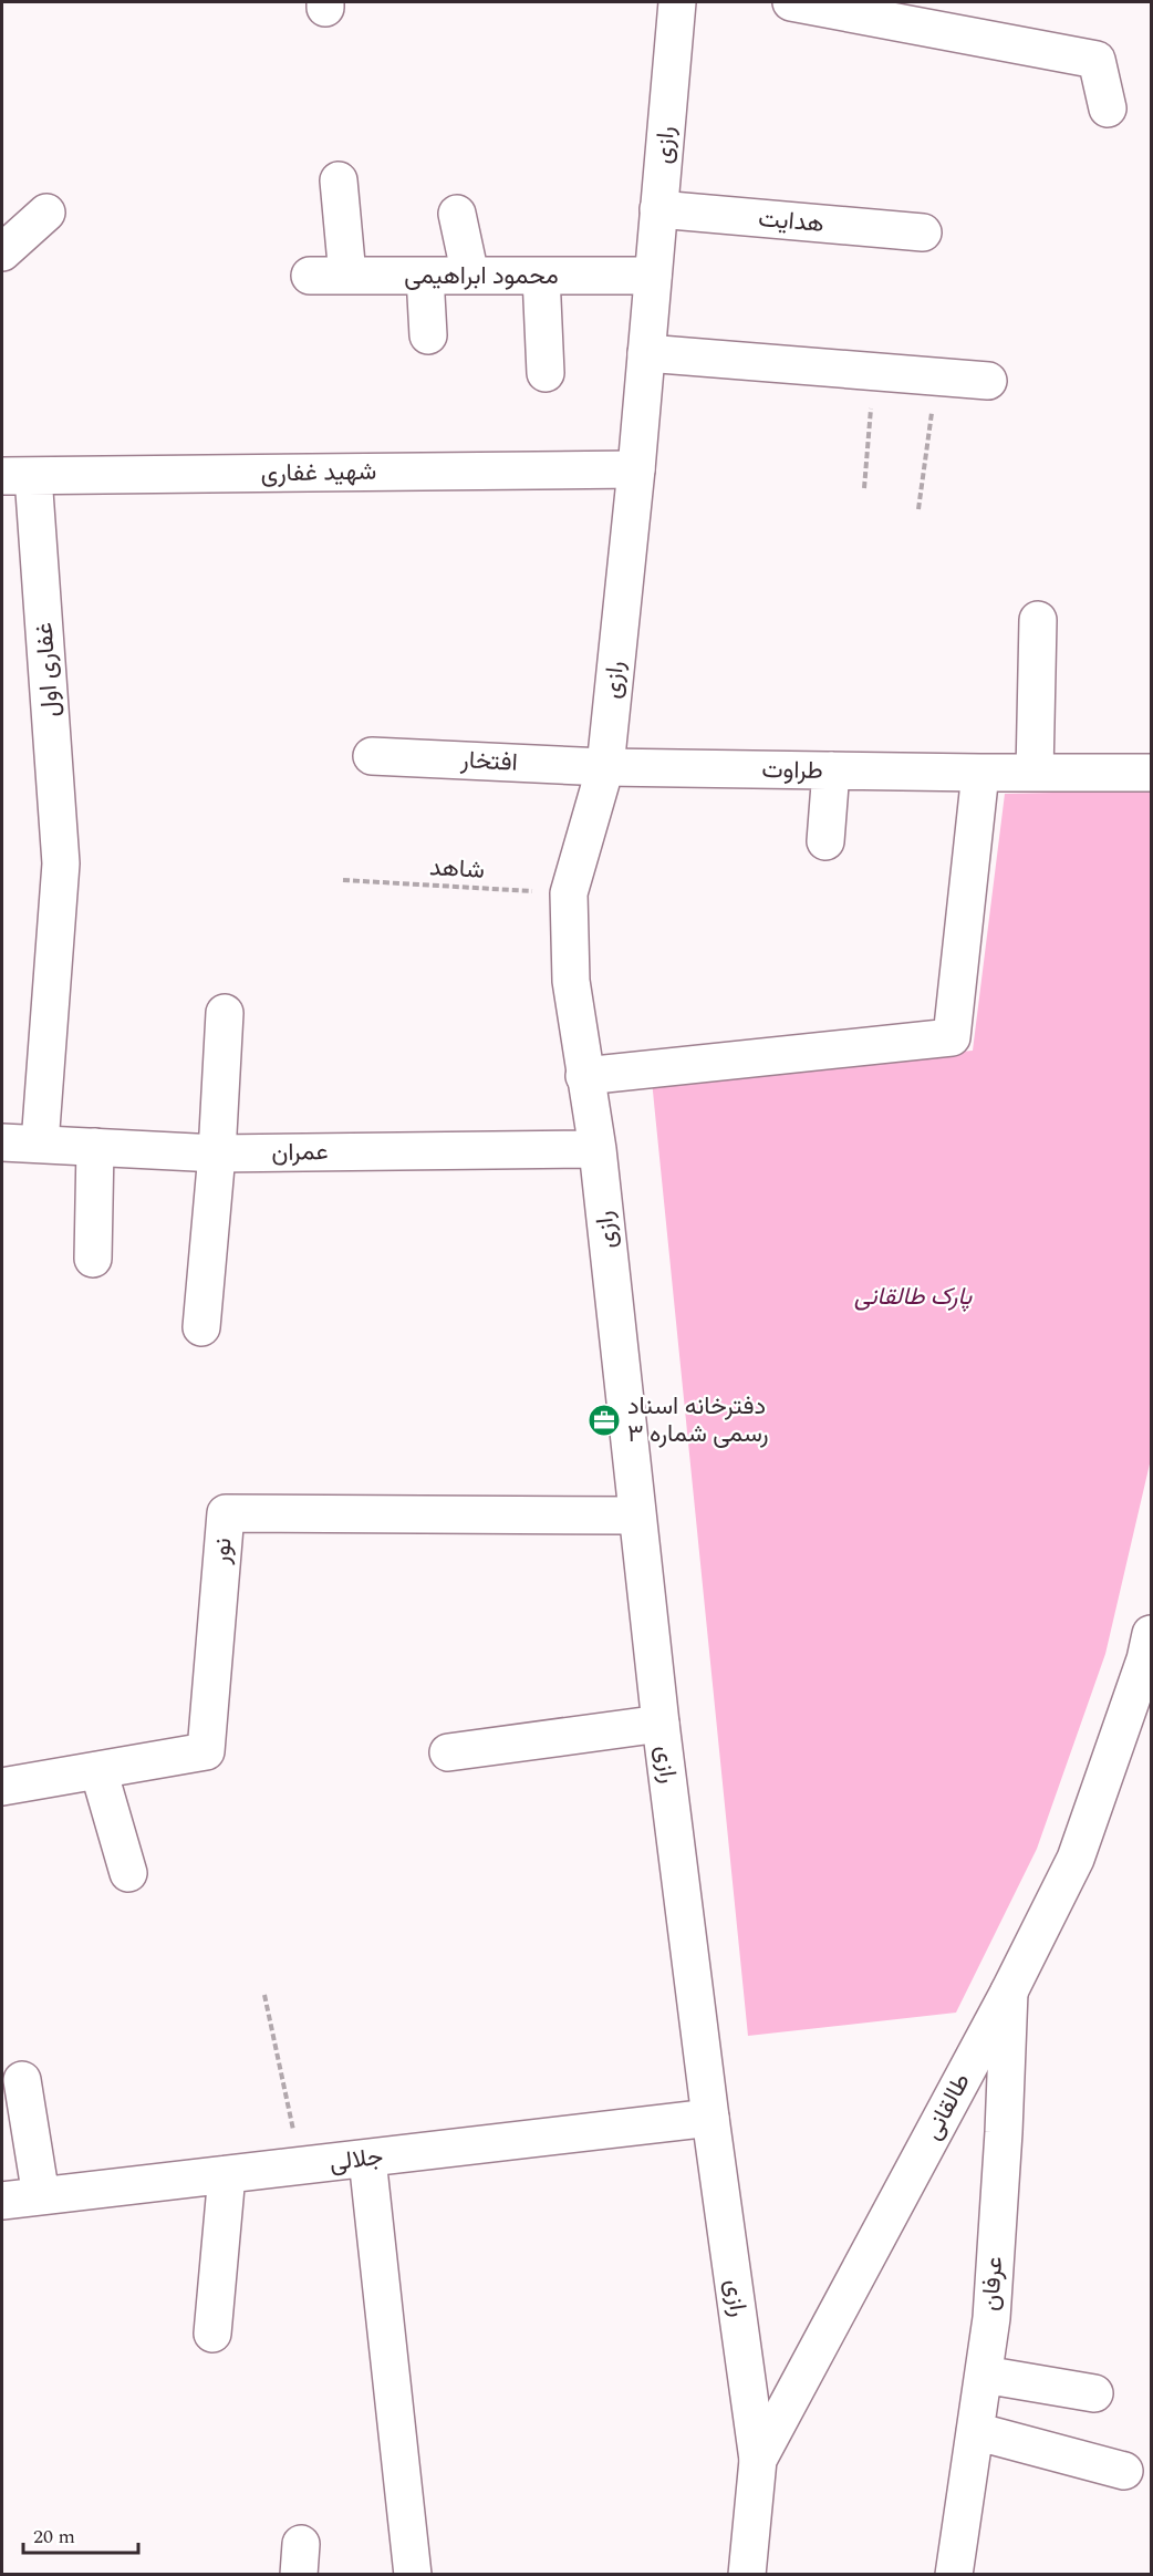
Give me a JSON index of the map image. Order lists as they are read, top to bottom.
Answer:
{
  "streets": {
    "street": [
      "رازی",
      "هدایت",
      "محمود ابراهیمی",
      "شهید غفاری",
      "غفاری اول",
      "افتخار",
      "طراوت",
      "عمران",
      "نور",
      "طالقانی",
      "جلالی",
      "عرفان"
    ],
    "path": ["شاهد"]
  },
  "crossings": [
    ["رازی", "هدایت"],
    ["رازی", "محمود ابراهیمی"],
    ["رازی", "شهید غفاری"],
    ["رازی", "افتخار"],
    ["رازی", "طراوت"],
    ["رازی", "شاهد"],
    ["رازی", "عمران"],
    ["رازی", "نور"],
    ["رازی", "طالقانی"],
    ["رازی", "جلالی"],
    ["شهید غفاری", "غفاری اول"],
    ["غفاری اول", "عمران"],
    ["افتخار", "طراوت"],
    ["طالقانی", "عرفان"]
  ],
  "parks": ["پارک طالقانی"],
  "places": {
    "office": ["دفترخانه اسناد رسمی شماره ۳"]
  },
  "scale_bar": "20 m"
}
